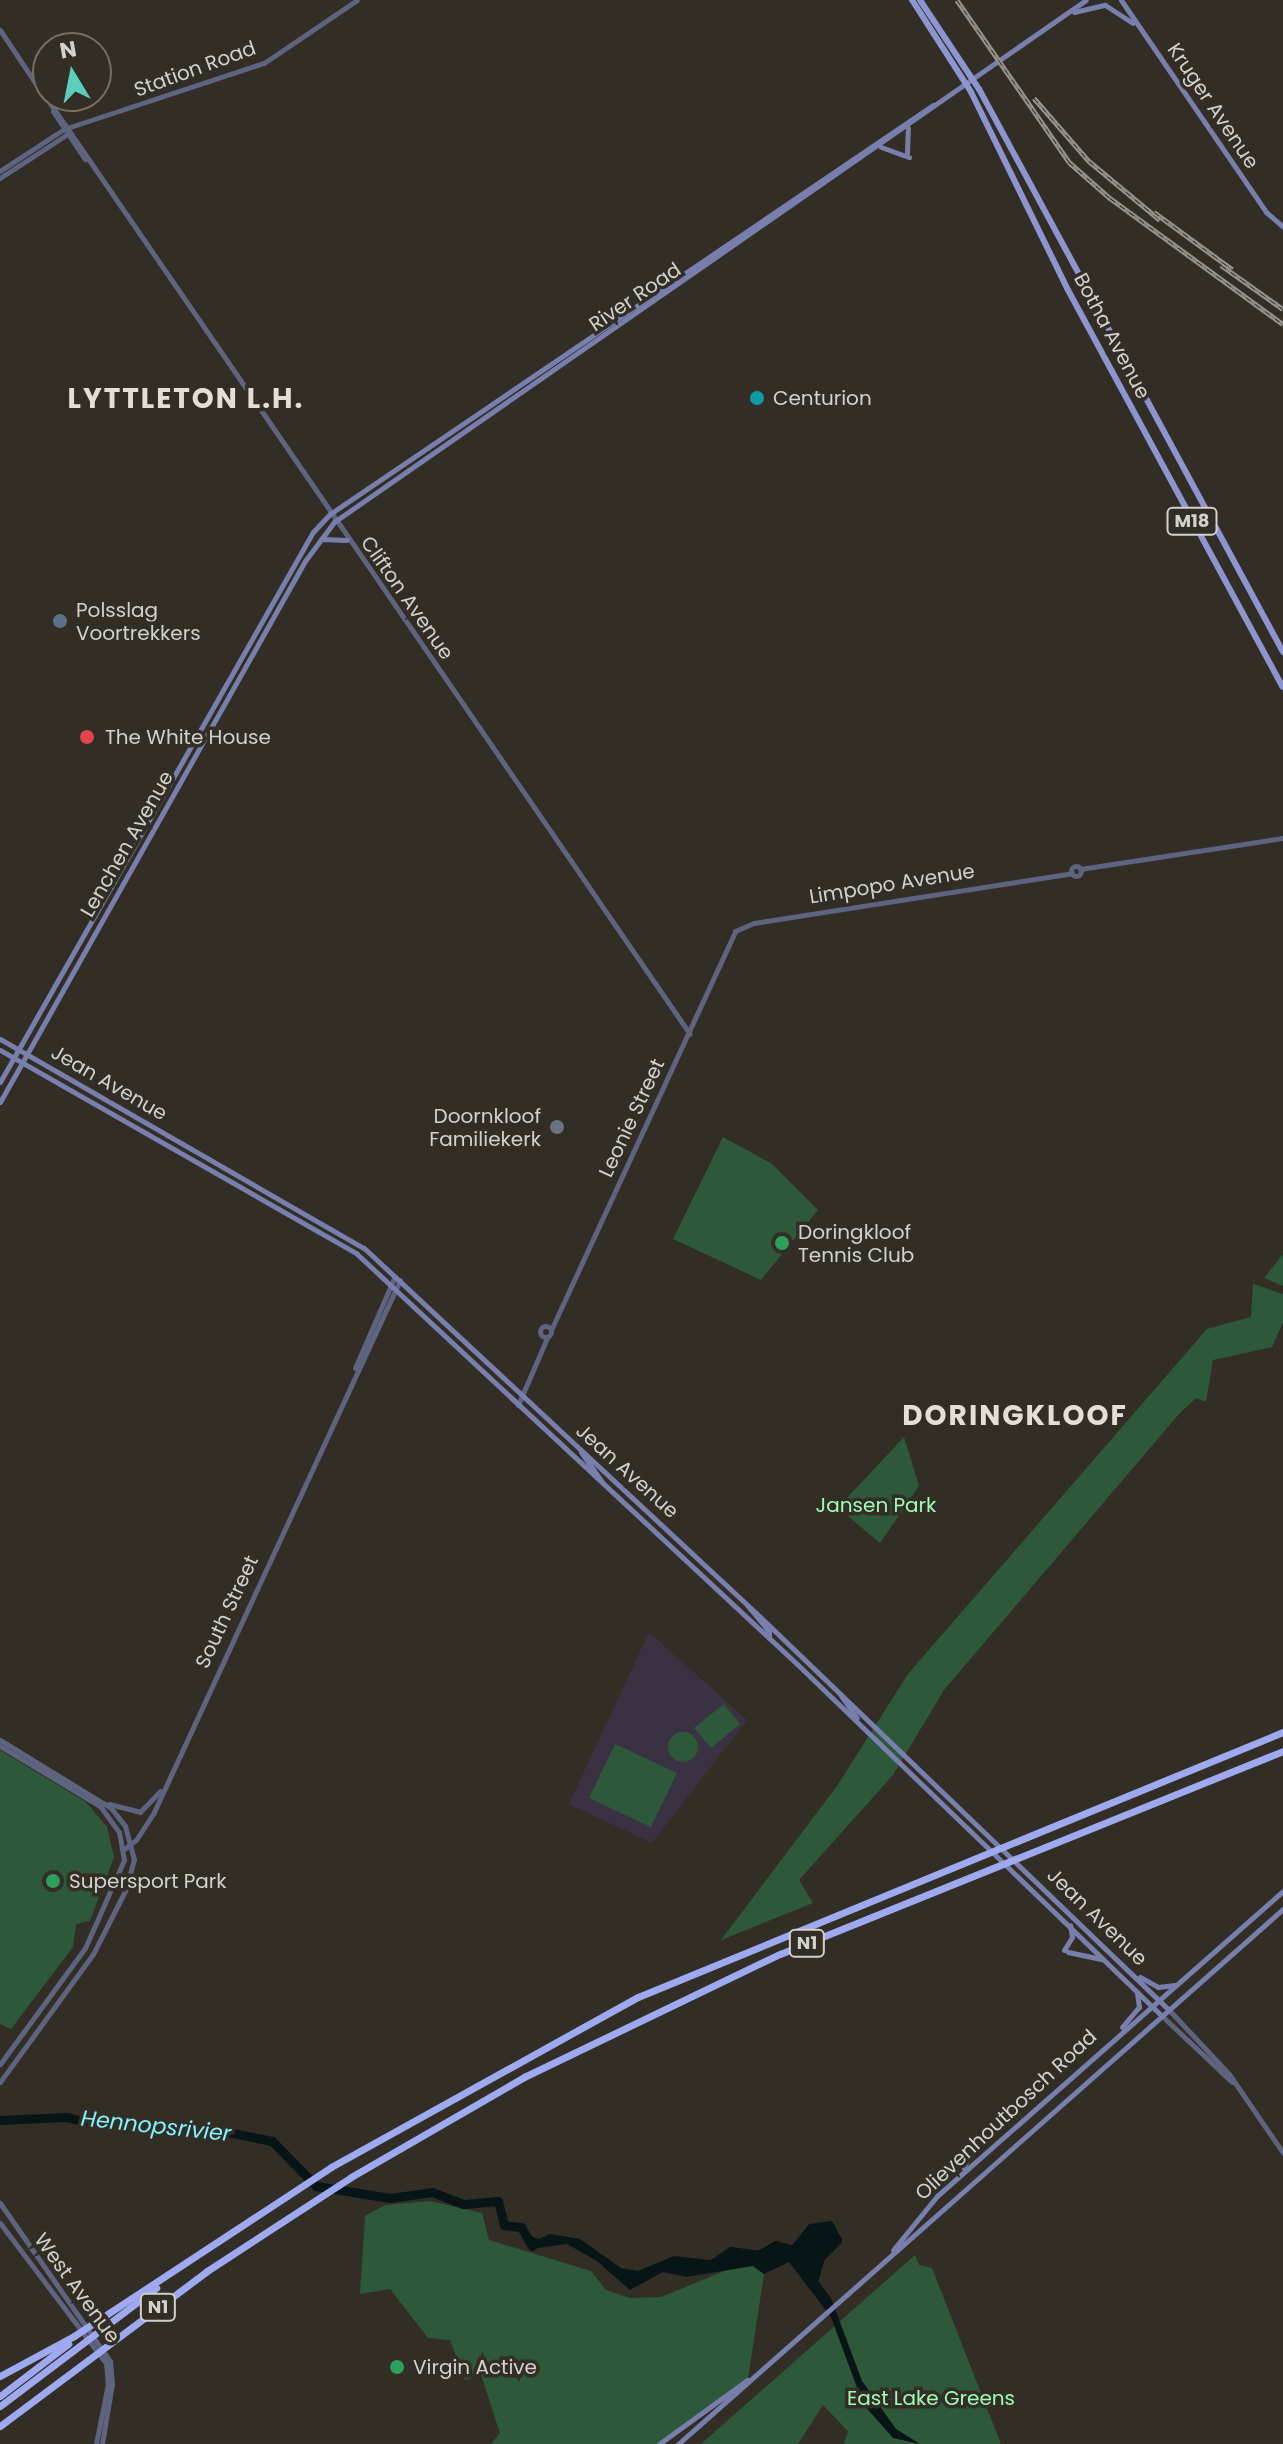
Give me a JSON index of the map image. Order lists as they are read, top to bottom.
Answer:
{
  "streets": {
    "highway": ["N1"],
    "main road": [
      "Kruger Avenue",
      "River Road",
      "Botha Avenue",
      "M18",
      "Lenchen Avenue",
      "Jean Avenue",
      "Olievenhoutbosch Road"
    ],
    "street": [
      "Station Road",
      "Clifton Avenue",
      "Limpopo Avenue",
      "Leonie Street",
      "South Street",
      "West Avenue"
    ]
  },
  "crossings": [
    ["Station Road", "Clifton Avenue"],
    ["River Road", "Clifton Avenue"],
    ["River Road", "Lenchen Avenue"],
    ["Clifton Avenue", "Lenchen Avenue"],
    ["Clifton Avenue", "Leonie Street"],
    ["Lenchen Avenue", "Jean Avenue"],
    ["Limpopo Avenue", "Leonie Street"],
    ["Jean Avenue", "South Street"],
    ["Jean Avenue", "Olievenhoutbosch Road"]
  ],
  "districts": ["LYTTLETON L.H.", "DORINGKLOOF"],
  "water": ["Hennopsrivier"],
  "parks": ["Jansen Park", "East Lake Greens"],
  "places": [
    "Centurion",
    "Polsslag Voortrekkers",
    "The White House",
    "Doornkloof Familiekerk",
    "Doringkloof Tennis Club",
    "Supersport Park",
    "Virgin Active"
  ],
  "north": "top"
}
